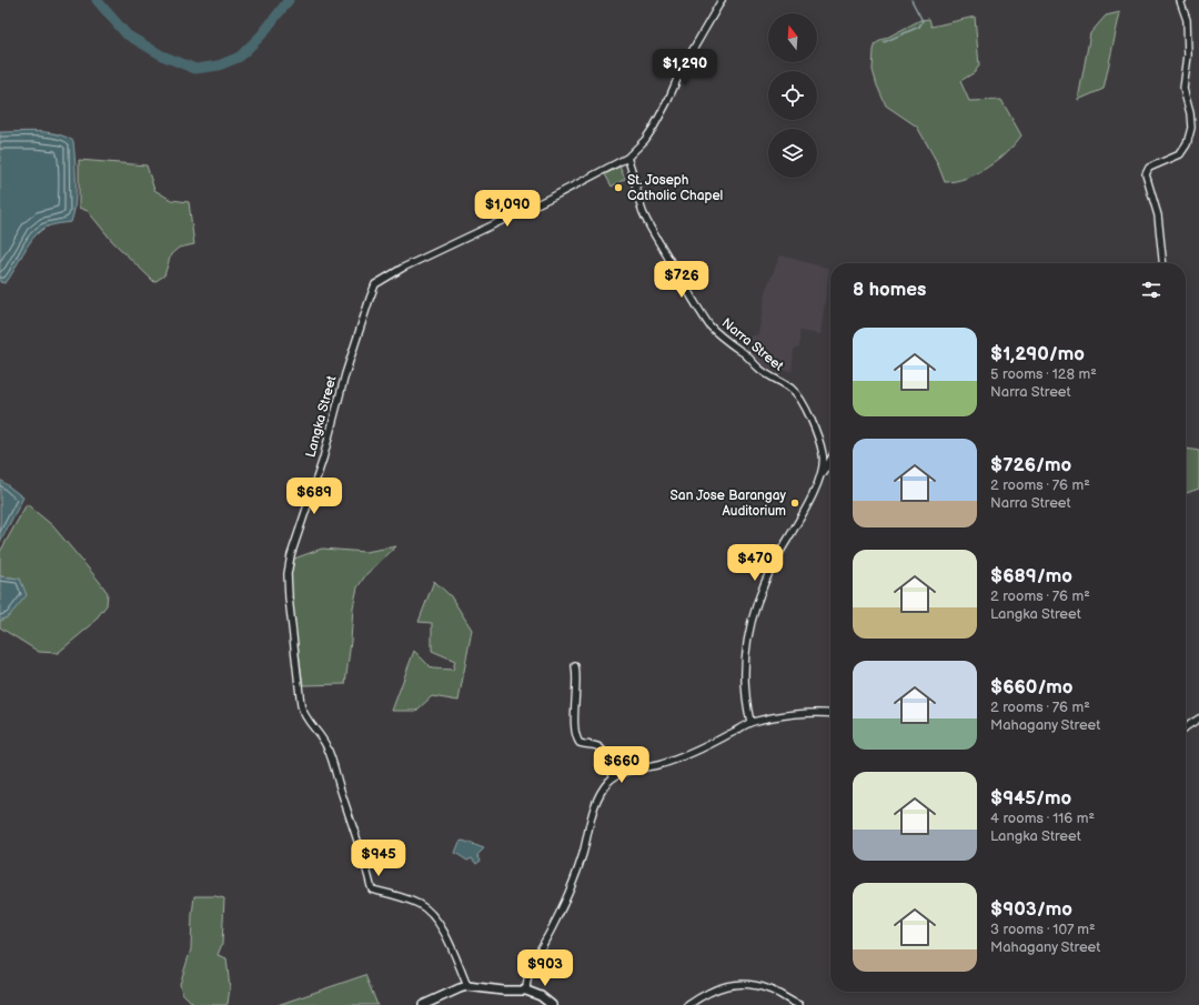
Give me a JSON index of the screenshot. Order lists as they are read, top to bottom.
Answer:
{
  "streets": {
    "street": ["Narra Street", "Langka Street"]
  },
  "crossings": [
    ["Narra Street", "Langka Street"]
  ],
  "places": ["St. Joseph Catholic Chapel", "San Jose Barangay Auditorium"],
  "north": "top",
  "page": {
    "price": [
      "$1,290",
      "$1,090",
      "$726",
      "$689",
      "$470",
      "$660",
      "$945",
      "$903"
    ],
    "heading": "8 homes",
    "list": [
      {
        "name": "$1,290/mo",
        "note": "5 rooms · 128 m² · Narra Street"
      },
      {
        "name": "$726/mo",
        "note": "2 rooms · 76 m² · Narra Street"
      },
      {
        "name": "$689/mo",
        "note": "2 rooms · 76 m² · Langka Street"
      },
      {
        "name": "$660/mo",
        "note": "2 rooms · 76 m² · Mahagany Street"
      },
      {
        "name": "$945/mo",
        "note": "4 rooms · 116 m² · Langka Street"
      },
      {
        "name": "$903/mo",
        "note": "3 rooms · 107 m² · Mahagany Street"
      }
    ]
  }
}
